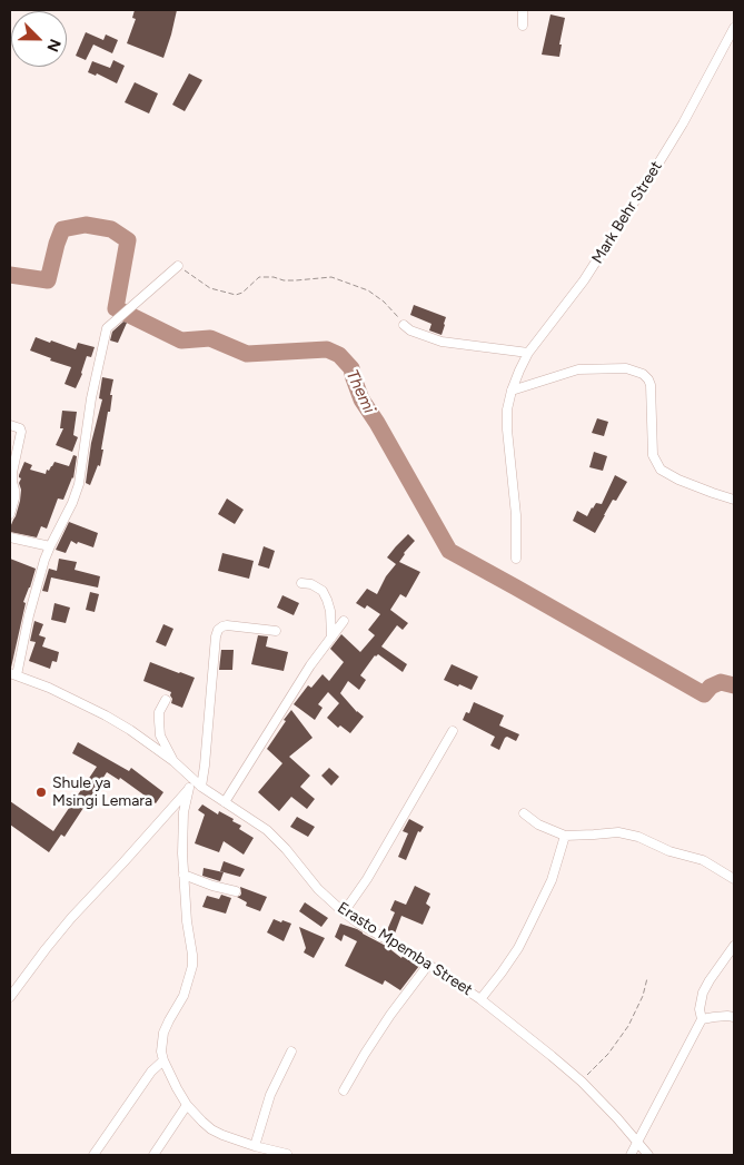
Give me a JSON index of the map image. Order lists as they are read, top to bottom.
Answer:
{
  "streets": {
    "street": ["Mark Behr Street", "Erasto Mpemba Street"]
  },
  "water": ["Themi"],
  "places": ["Shule ya Msingi Lemara"],
  "north": "bottom right"
}
